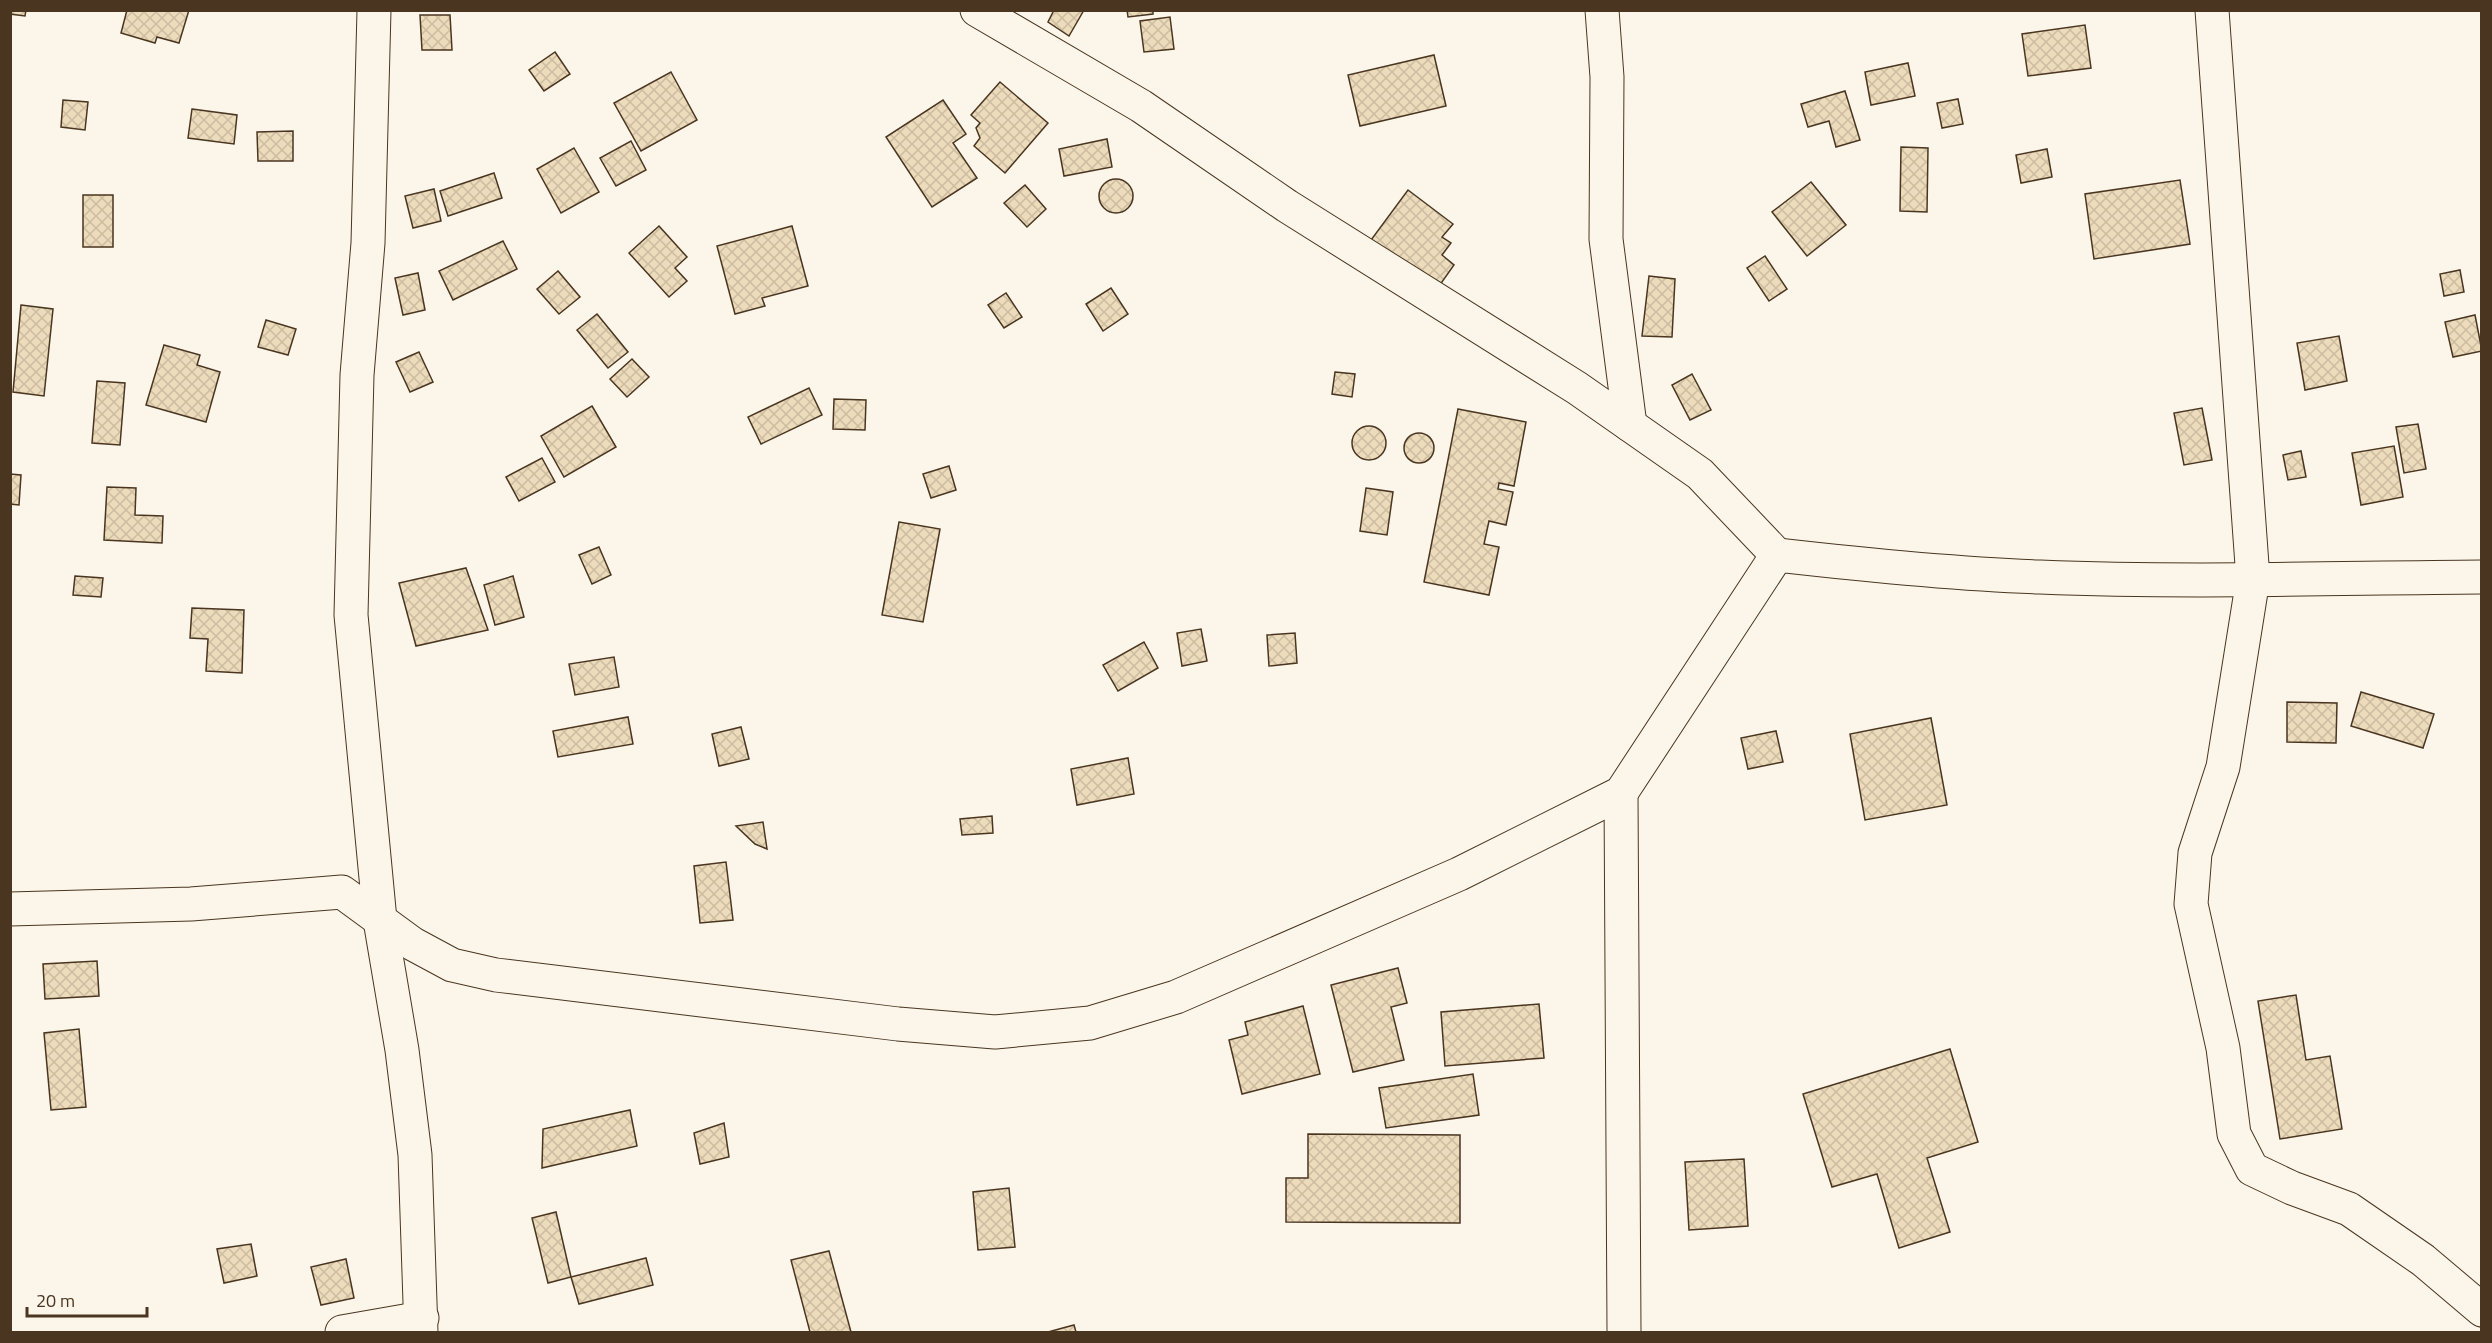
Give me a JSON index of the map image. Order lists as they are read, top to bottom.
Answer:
{
  "scale_bar": "20 m"
}
